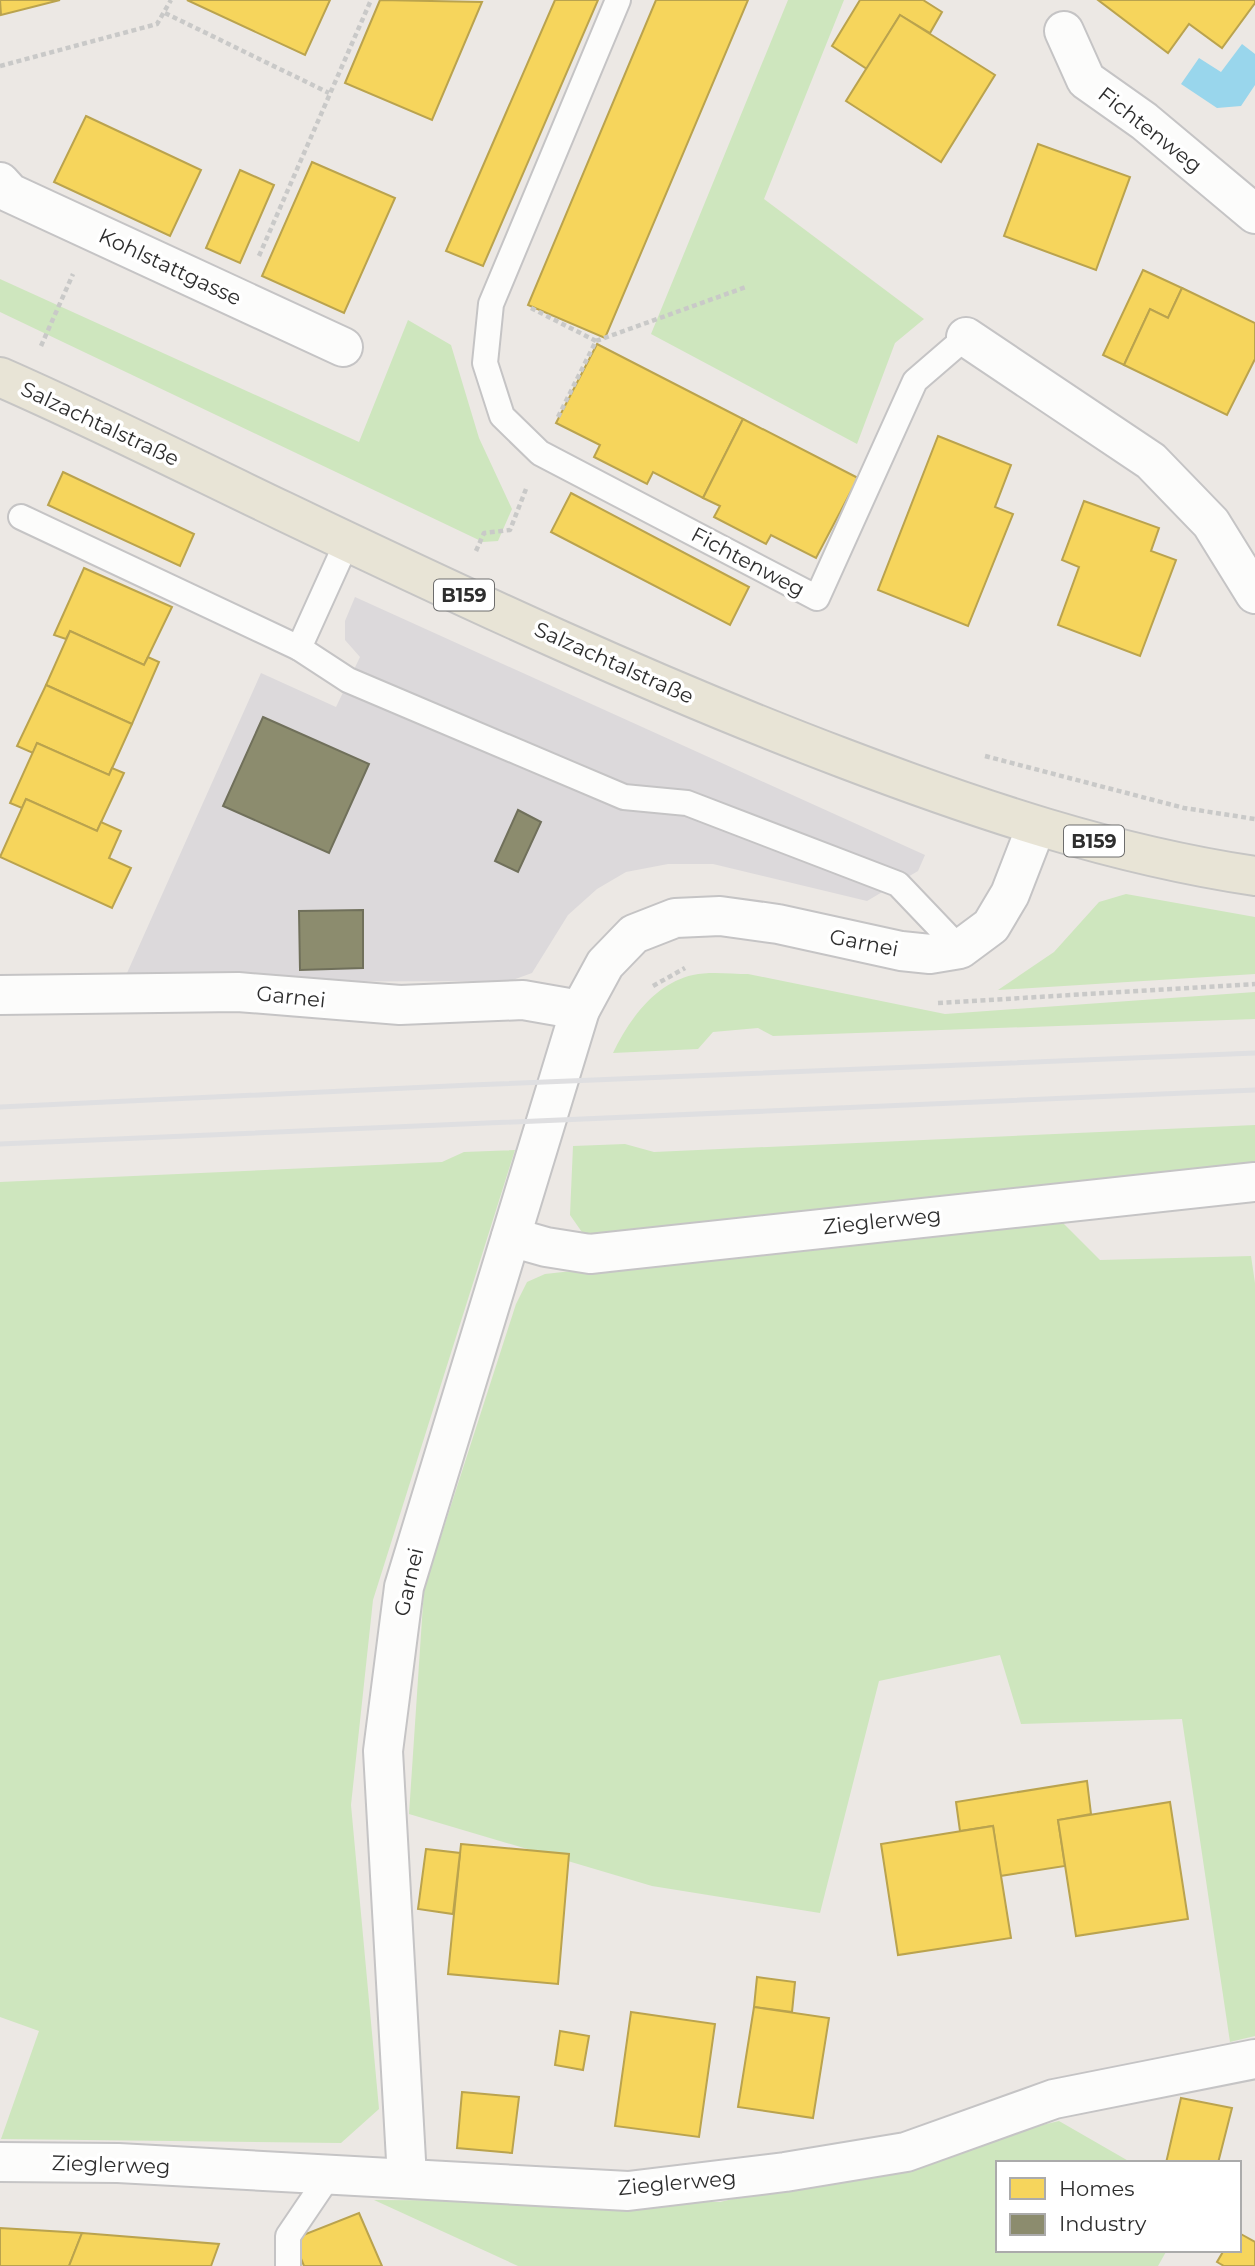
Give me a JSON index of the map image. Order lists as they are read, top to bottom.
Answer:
{
  "streets": {
    "main road": ["Salzachtalstraße", "B159"],
    "street": [
      "Fichtenweg",
      "Kohlstattgasse",
      "Garnei",
      "Zieglerweg"
    ]
  },
  "crossings": [
    ["Garnei", "Zieglerweg"]
  ],
  "legend": ["Homes", "Industry"]
}
